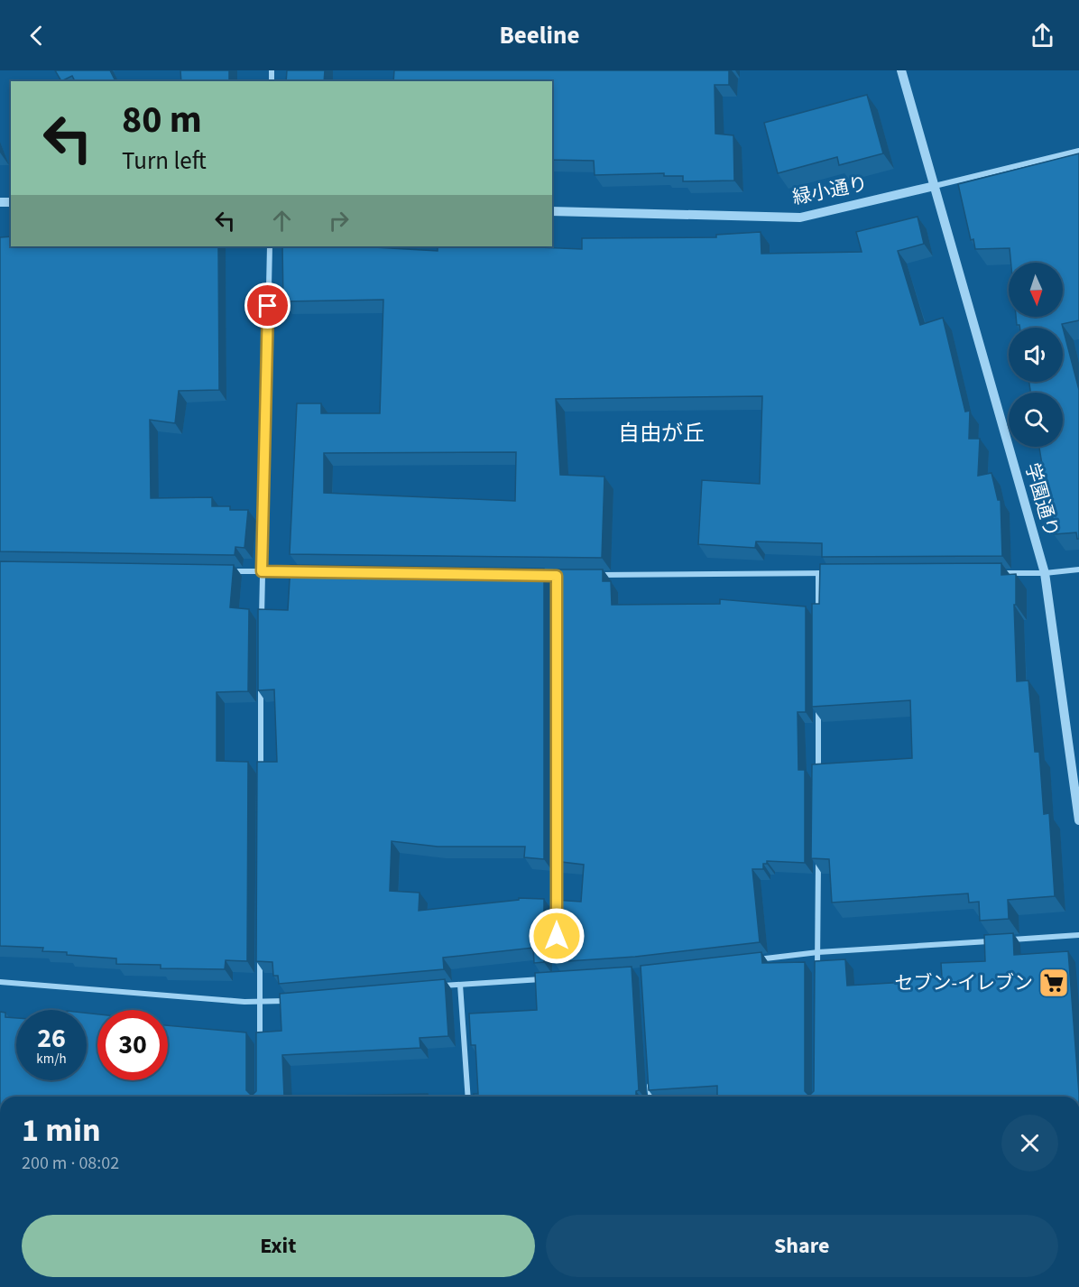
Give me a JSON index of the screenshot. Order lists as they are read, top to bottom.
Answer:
{
  "streets": {
    "street": ["緑小通り", "学園通り"]
  },
  "crossings": [
    ["緑小通り", "学園通り"]
  ],
  "districts": ["自由が丘"],
  "places": {
    "supermarket": ["セブン-イレブン"]
  },
  "north": "bottom",
  "page": {
    "header": "Beeline",
    "turn": ["80 m", "Turn left"],
    "speed": "26 km/h",
    "limit": "30",
    "heading": ["1 min", "200 m · 08:02"],
    "buttons": ["Exit", "Share"]
  }
}
